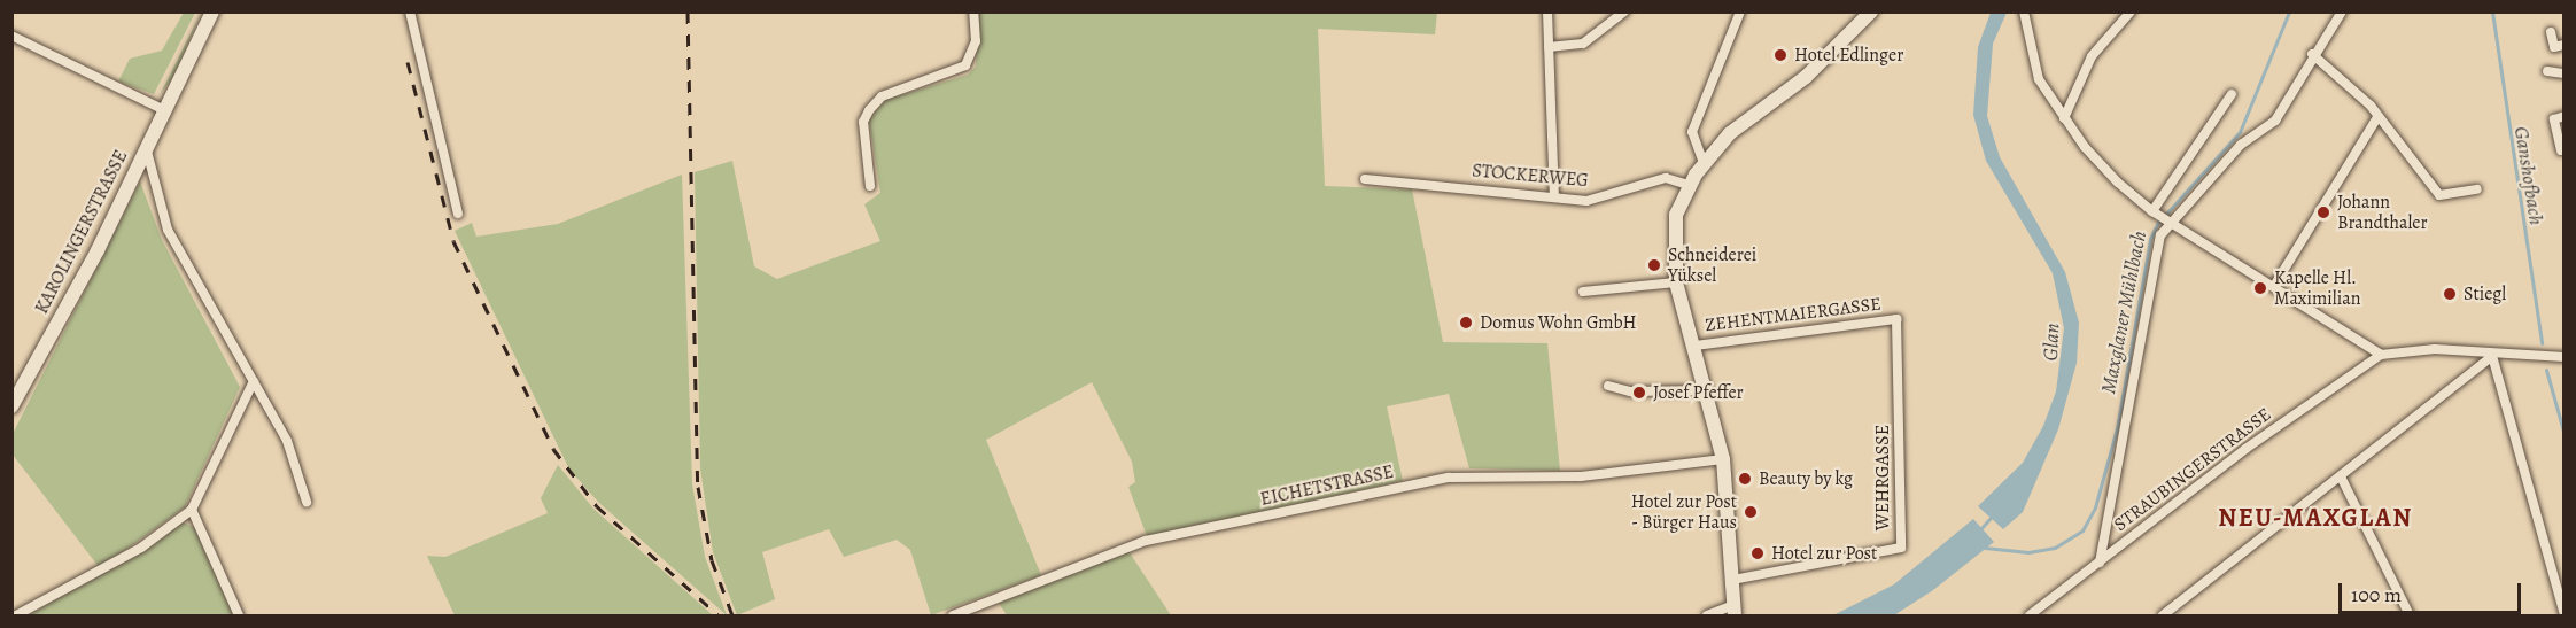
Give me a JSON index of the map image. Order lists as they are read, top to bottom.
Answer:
{
  "streets": {
    "street": [
      "STOCKERWEG",
      "KAROLINGERSTRASSE",
      "ZEHENTMAIERGASSE",
      "STRAUBINGERSTRASSE",
      "WEHRGASSE",
      "EICHETSTRASSE"
    ]
  },
  "crossings": [
    ["ZEHENTMAIERGASSE", "WEHRGASSE"]
  ],
  "districts": ["NEU-MAXGLAN"],
  "water": ["Ganshofbach", "Maxglaner Mühlbach", "Glan"],
  "places": [
    "Hotel Edlinger",
    "Johann Brandthaler",
    "Schneiderei Yüksel",
    "Kapelle Hl. Maximilian",
    "Stiegl",
    "Domus Wohn GmbH",
    "Josef Pfeffer",
    "Beauty by kg",
    "Hotel zur Post - Bürger Haus",
    "Hotel zur Post"
  ],
  "scale_bar": "100 m"
}
